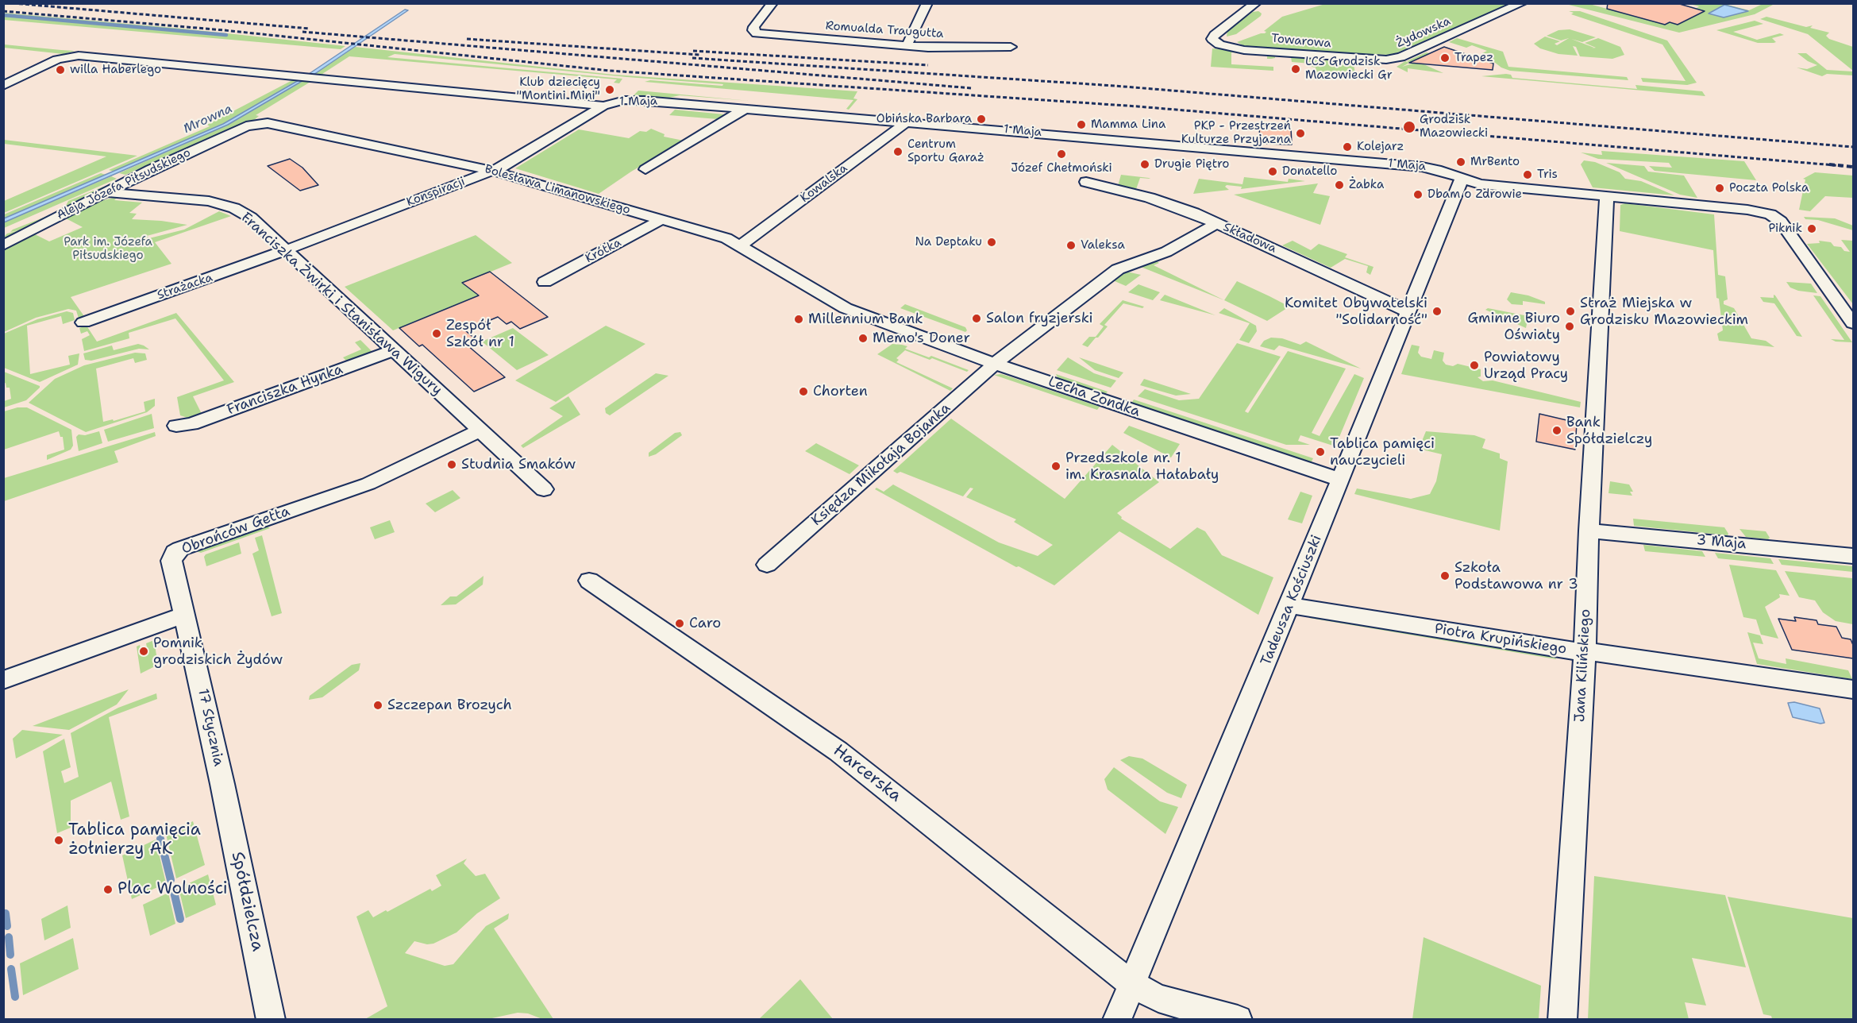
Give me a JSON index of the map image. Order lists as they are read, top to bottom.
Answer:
{
  "streets": {
    "street": [
      "Romualda Traugutta",
      "Żydowska",
      "Towarowa",
      "1 Maja",
      "Kowalska",
      "Aleja Józefa Piłsudskiego",
      "Bolesława Limanowskiego",
      "Konspiracji",
      "Składowa",
      "Krótka",
      "Strażacka",
      "Franciszka Żwirki i Stanisława Wigury",
      "Franciszka Hynka",
      "Lecha Zondka",
      "Księdza Mikołaja Bojanka",
      "Obrońców Getta",
      "3 Maja",
      "Tadeusza Kościuszki",
      "Piotra Krupińskiego",
      "Jana Kilińskiego",
      "17 Stycznia",
      "Harcerska",
      "Spółdzielcza"
    ]
  },
  "crossings": [
    ["Żydowska", "Towarowa"],
    ["1 Maja", "Kowalska"],
    ["1 Maja", "Konspiracji"],
    ["1 Maja", "Tadeusza Kościuszki"],
    ["1 Maja", "Jana Kilińskiego"],
    ["Kowalska", "Bolesława Limanowskiego"],
    ["Aleja Józefa Piłsudskiego", "Bolesława Limanowskiego"],
    ["Aleja Józefa Piłsudskiego", "Franciszka Żwirki i Stanisława Wigury"],
    ["Bolesława Limanowskiego", "Konspiracji"],
    ["Bolesława Limanowskiego", "Krótka"],
    ["Bolesława Limanowskiego", "Lecha Zondka"],
    ["Konspiracji", "Strażacka"],
    ["Konspiracji", "Franciszka Żwirki i Stanisława Wigury"],
    ["Składowa", "Księdza Mikołaja Bojanka"],
    ["Składowa", "Tadeusza Kościuszki"],
    ["Strażacka", "Franciszka Żwirki i Stanisława Wigury"],
    ["Franciszka Żwirki i Stanisława Wigury", "Franciszka Hynka"],
    ["Franciszka Żwirki i Stanisława Wigury", "Obrońców Getta"],
    ["Lecha Zondka", "Księdza Mikołaja Bojanka"],
    ["Lecha Zondka", "Tadeusza Kościuszki"],
    ["Obrońców Getta", "17 Stycznia"],
    ["3 Maja", "Jana Kilińskiego"],
    ["Tadeusza Kościuszki", "Piotra Krupińskiego"],
    ["Tadeusza Kościuszki", "Harcerska"],
    ["Piotra Krupińskiego", "Jana Kilińskiego"],
    ["17 Stycznia", "Spółdzielcza"]
  ],
  "water": ["Mrowna"],
  "parks": ["Park im. Józefa Piłsudskiego"],
  "places": [
    "Trapez",
    "LCS Grodzisk Mazowiecki Gr",
    "willa Haberlego",
    "Klub dziecięcy \"Montini Mini\"",
    "Obińska Barbara",
    "Mamma Lina",
    "Grodzisk Mazowiecki",
    "PKP - Przestrzeń Kulturze Przyjazna",
    "Kolejarz",
    "Centrum Sportu Garaż",
    "Józef Chełmoński",
    "MrBento",
    "Drugie Piętro",
    "Donatello",
    "Tris",
    "Żabka",
    "Poczta Polska",
    "Dbam o Zdrowie",
    "Piknik",
    "Na Deptaku",
    "Valeksa",
    "Komitet Obywatelski \"Solidarność\"",
    "Straż Miejska w Grodzisku Mazowieckim",
    "Salon fryzjerski",
    "Millennium Bank",
    "Gminne Biuro Oświaty",
    "Zespół Szkół nr 1",
    "Memo's Doner",
    "Powiatowy Urząd Pracy",
    "Chorten",
    "Bank Spółdzielczy",
    "Tablica pamięci nauczycieli",
    "Studnia Smaków",
    "Przedszkole nr. 1 im. Krasnala Hałabały",
    "Szkoła Podstawowa nr 3",
    "Caro",
    "Pomnik grodziskich Żydów",
    "Szczepan Brozych",
    "Tablica pamięcia żołnierzy AK",
    "Plac Wolności"
  ]
}
